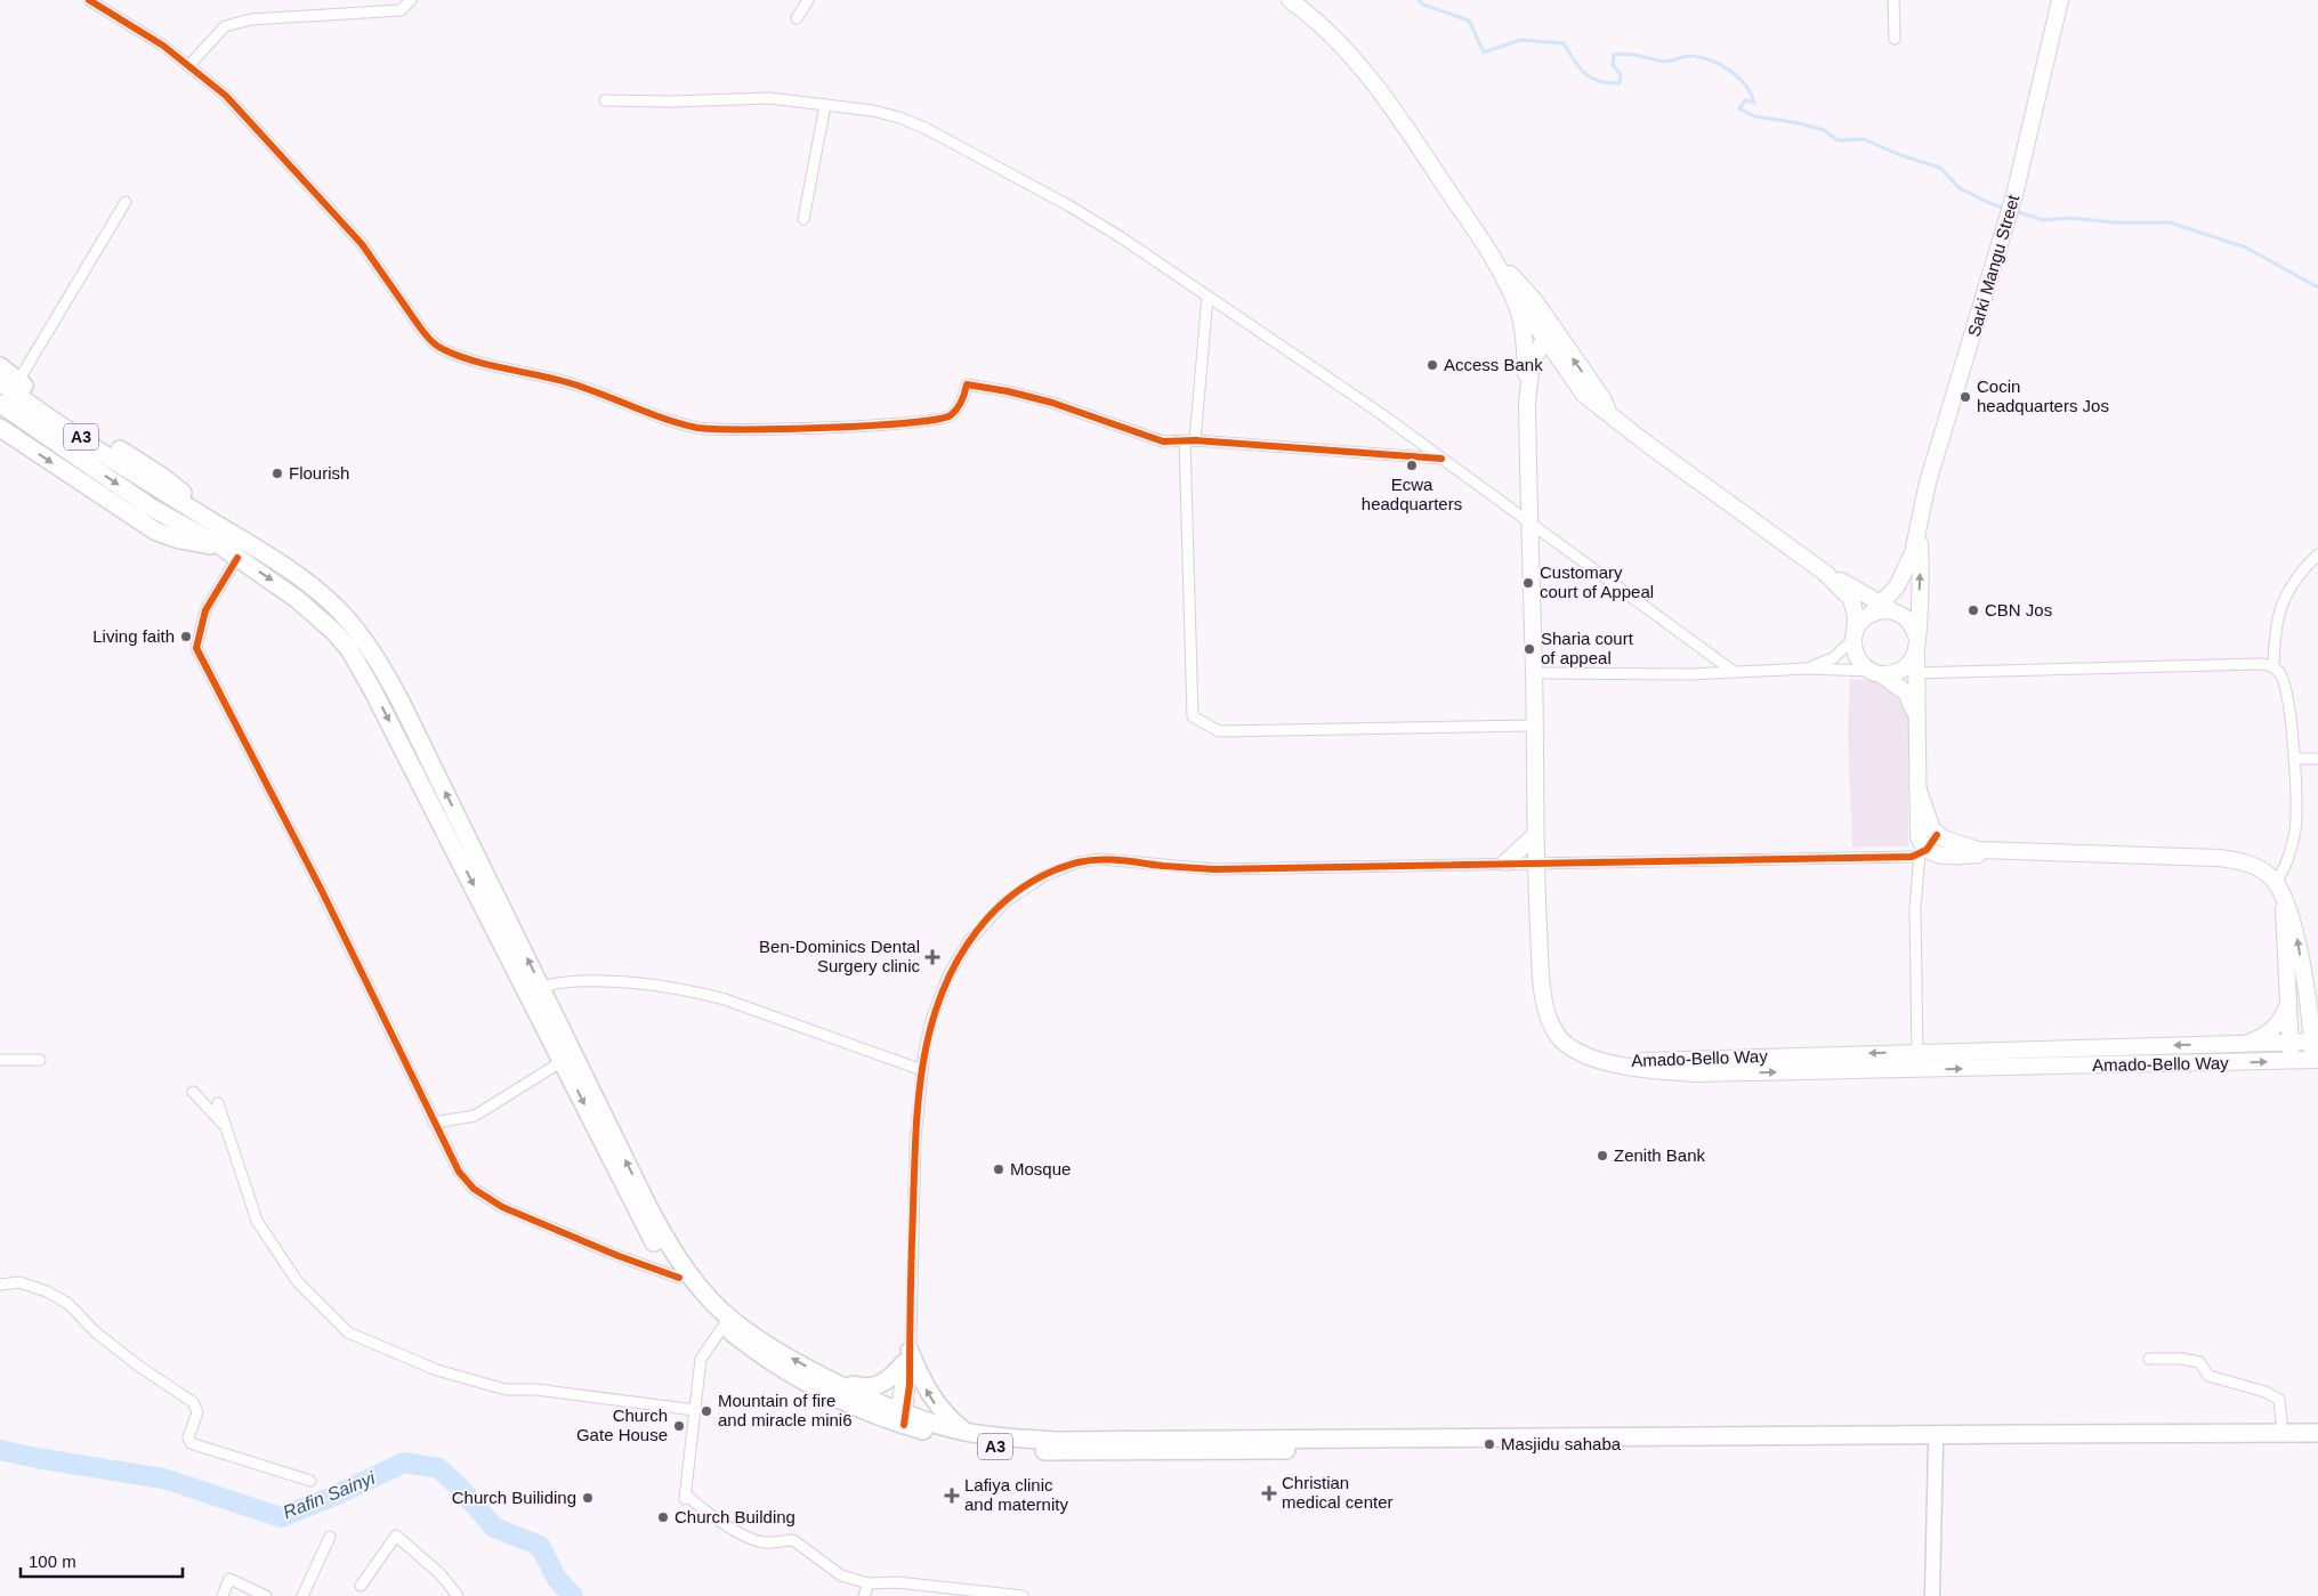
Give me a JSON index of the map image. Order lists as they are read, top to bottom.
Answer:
{
  "streets": {
    "highway": ["A3"],
    "main road": ["Sarki Mangu Street", "Amado-Bello Way"]
  },
  "water": ["Rafin Sainyi"],
  "places": {
    "other": [
      "Access Bank",
      "Cocin headquarters Jos",
      "Ecwa headquarters",
      "Flourish",
      "Customary court of Appeal",
      "CBN Jos",
      "Living faith",
      "Sharia court of appeal",
      "Zenith Bank",
      "Mosque",
      "Mountain of fire and miracle mini6",
      "Church Gate House",
      "Masjidu sahaba",
      "Church Builiding",
      "Church Building"
    ],
    "health": ["Ben-Dominics Dental Surgery clinic", "Christian medical center", "Lafiya clinic and maternity"]
  },
  "scale_bar": "100 m"
}
